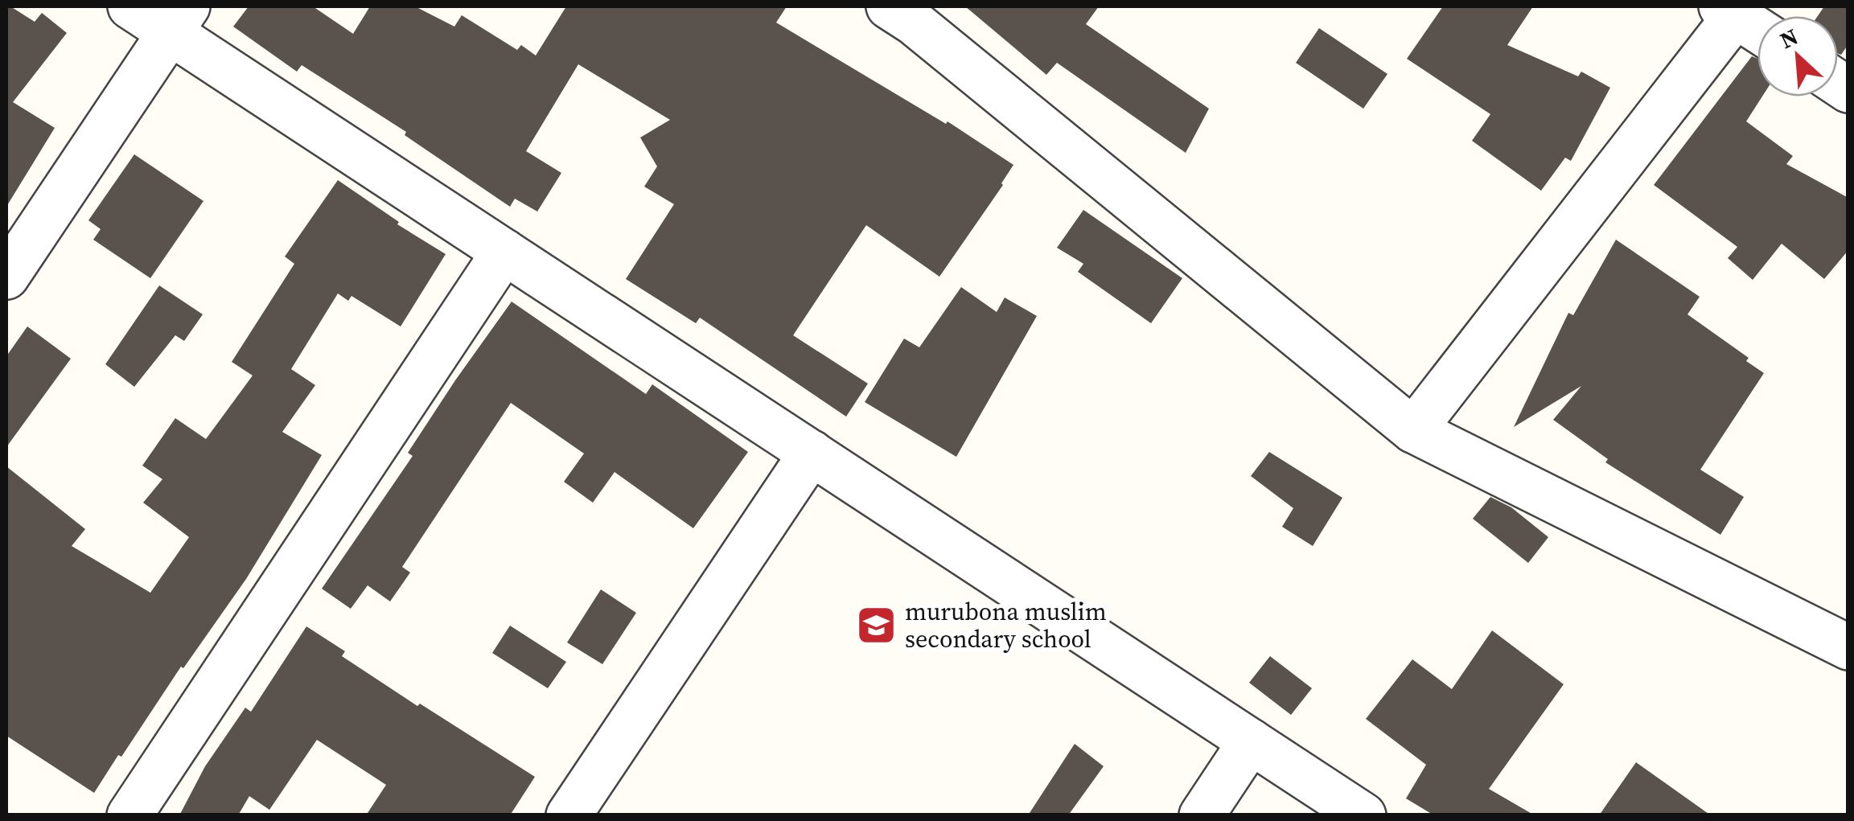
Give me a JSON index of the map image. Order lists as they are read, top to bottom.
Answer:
{
  "places": {
    "school or university": ["murubona muslim secondary school"]
  },
  "north": "top left"
}
